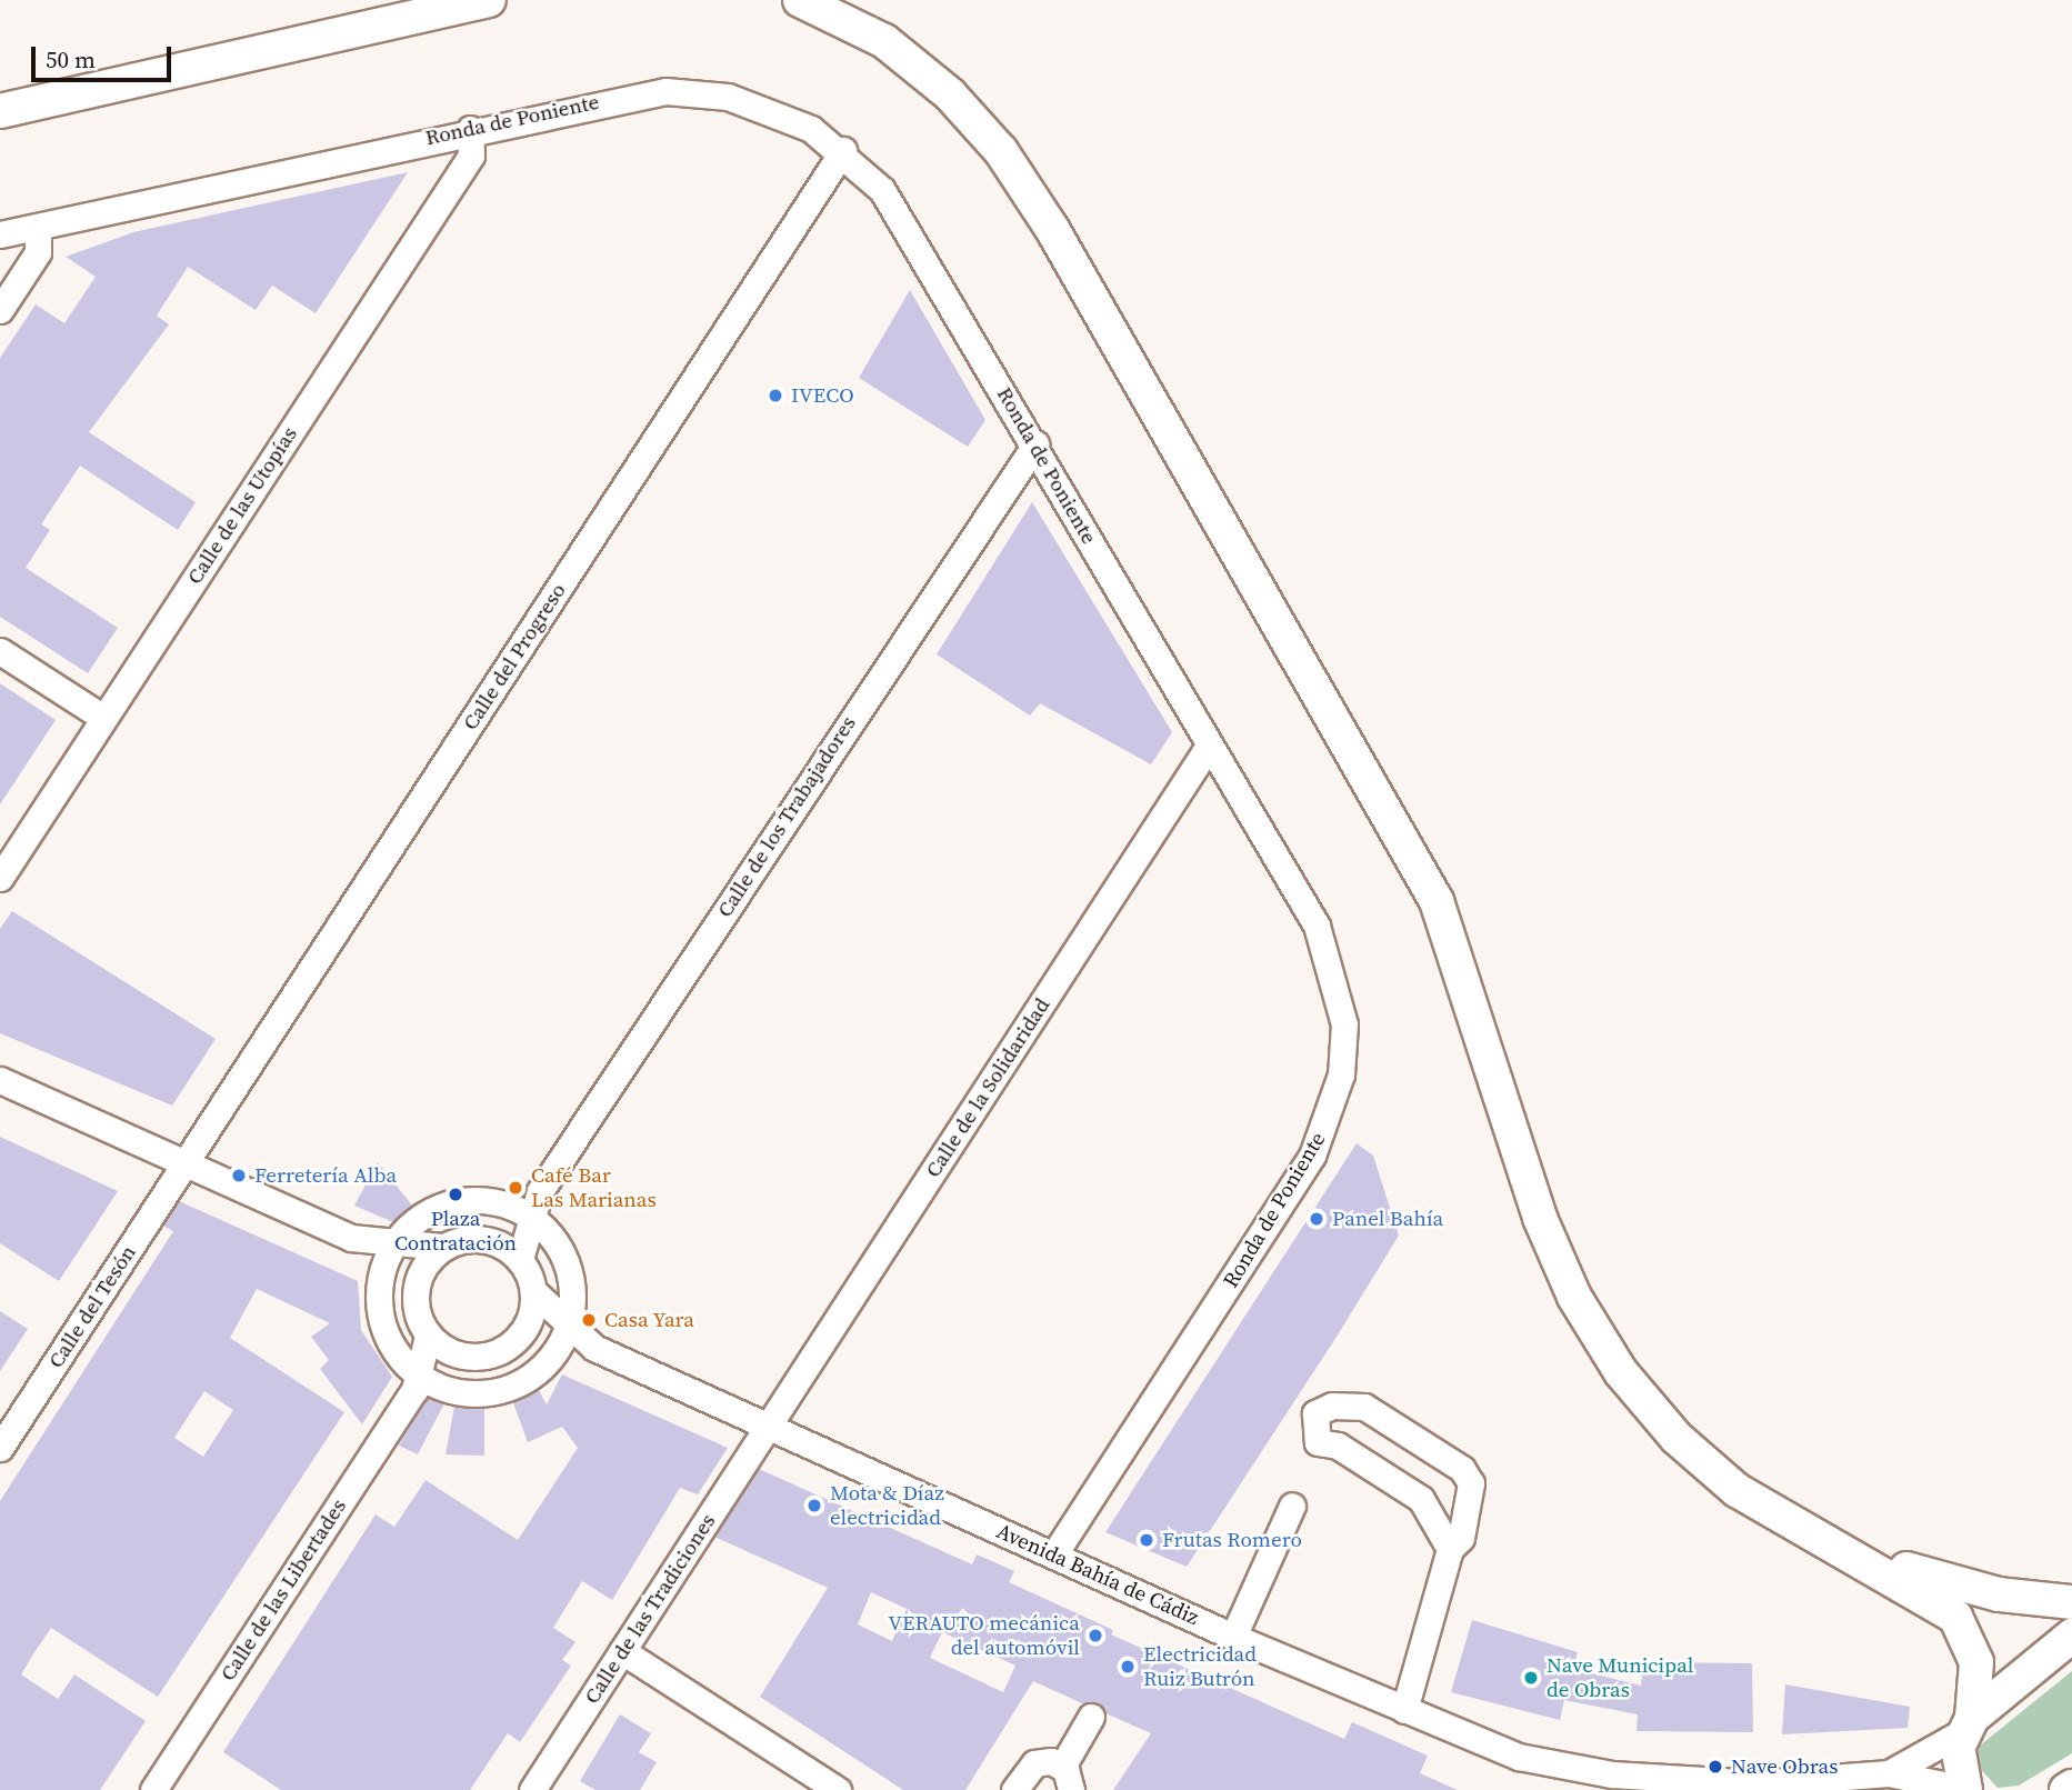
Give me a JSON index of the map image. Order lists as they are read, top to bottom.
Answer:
{
  "streets": {
    "street": [
      "Ronda de Poniente",
      "Calle de las Utopías",
      "Calle del Progreso",
      "Calle de los Trabajadores",
      "Calle de la Solidaridad",
      "Calle del Tesón",
      "Avenida Bahía de Cádiz",
      "Calle de las Libertades",
      "Calle de las Tradiciones"
    ]
  },
  "crossings": [
    ["Ronda de Poniente", "Calle de las Utopías"],
    ["Ronda de Poniente", "Calle del Progreso"],
    ["Ronda de Poniente", "Calle de los Trabajadores"],
    ["Ronda de Poniente", "Calle de la Solidaridad"],
    ["Ronda de Poniente", "Avenida Bahía de Cádiz"],
    ["Calle del Progreso", "Calle del Tesón"],
    ["Calle de los Trabajadores", "Avenida Bahía de Cádiz"],
    ["Calle de los Trabajadores", "Calle de las Libertades"],
    ["Calle de la Solidaridad", "Avenida Bahía de Cádiz"],
    ["Calle de la Solidaridad", "Calle de las Tradiciones"],
    ["Avenida Bahía de Cádiz", "Calle de las Libertades"],
    ["Avenida Bahía de Cádiz", "Calle de las Tradiciones"]
  ],
  "places": [
    "IVECO",
    "Ferretería Alba",
    "Café Bar Las Marianas",
    "Plaza Contratación",
    "Panel Bahía",
    "Casa Yara",
    "Mota & Díaz electricidad",
    "Frutas Romero",
    "VERAUTO mecánica del automóvil",
    "Electricidad Ruiz Butrón",
    "Nave Municipal de Obras",
    "Nave Obras"
  ],
  "scale_bar": "50 m"
}
